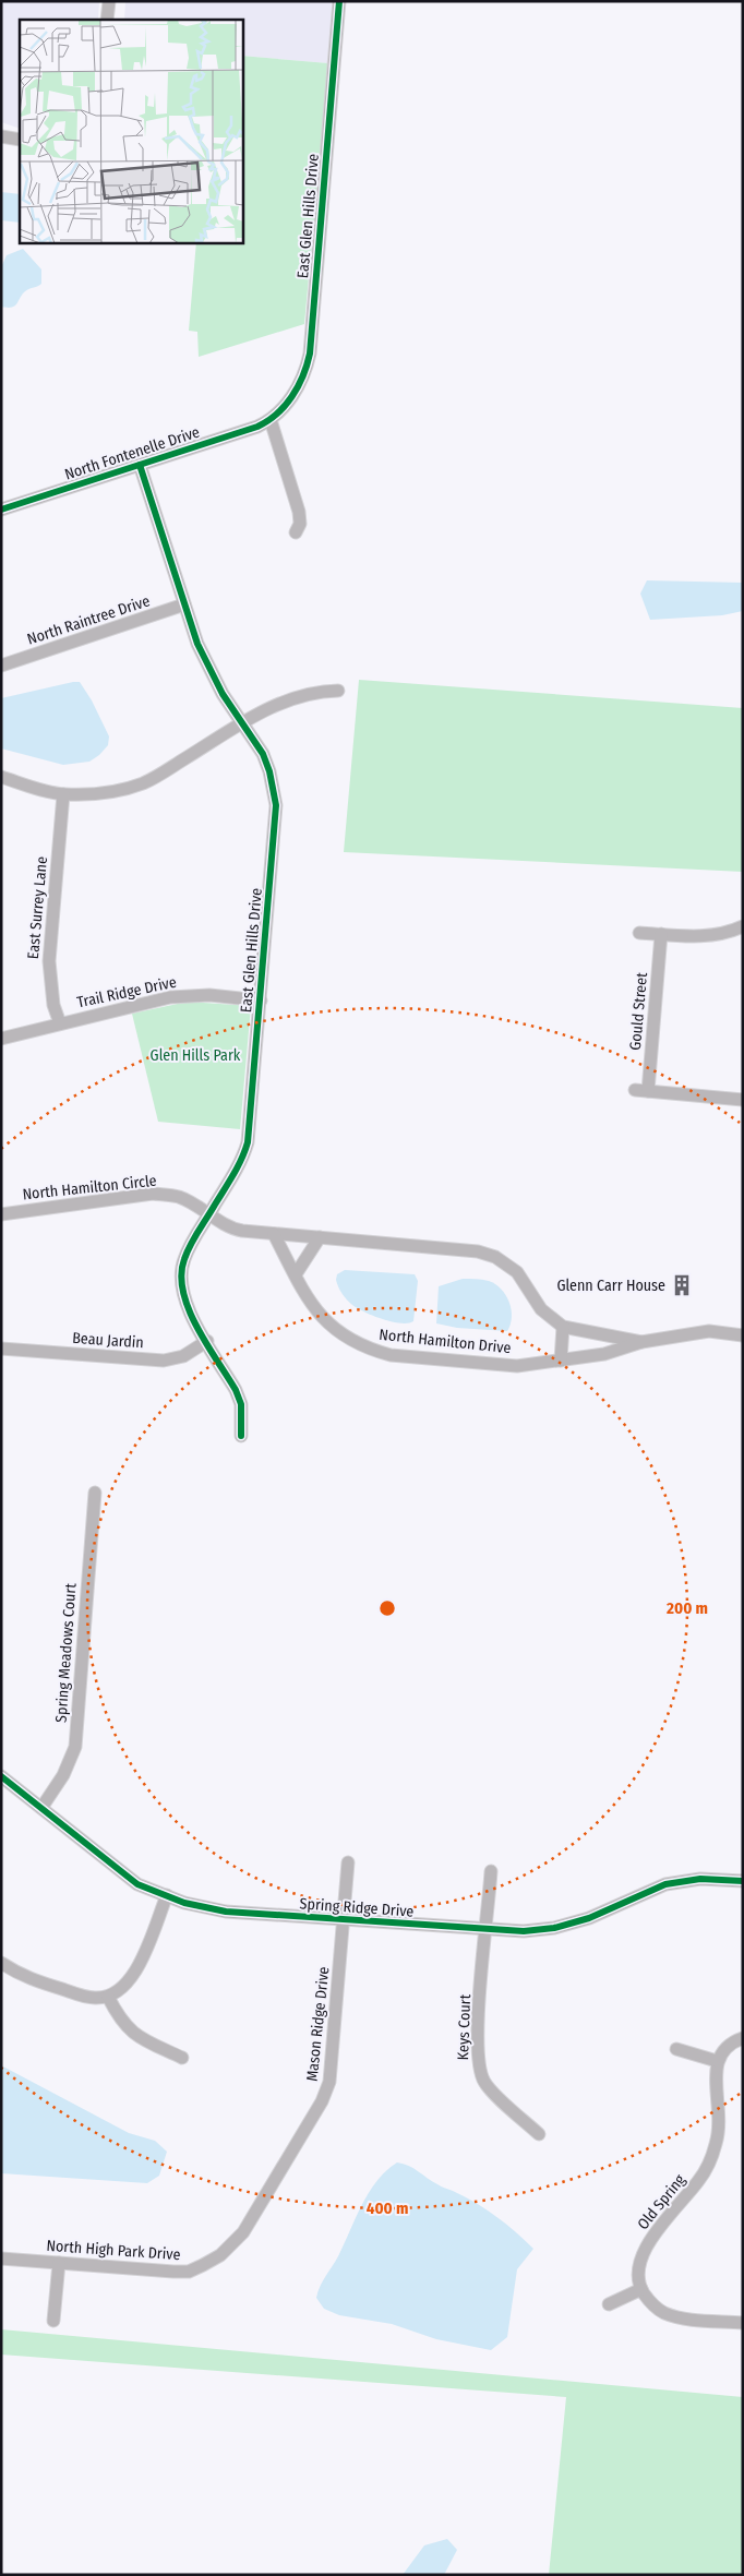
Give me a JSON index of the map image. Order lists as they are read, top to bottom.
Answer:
{
  "streets": {
    "street": [
      "East Glen Hills Drive",
      "North Fontenelle Drive",
      "North Raintree Drive",
      "East Surrey Lane",
      "Trail Ridge Drive",
      "Gould Street",
      "North Hamilton Circle",
      "Beau Jardin",
      "North Hamilton Drive",
      "Spring Meadows Court",
      "Spring Ridge Drive",
      "Mason Ridge Drive",
      "Keys Court",
      "Old Spring",
      "North High Park Drive"
    ]
  },
  "crossings": [
    ["East Glen Hills Drive", "North Fontenelle Drive"],
    ["East Glen Hills Drive", "North Raintree Drive"],
    ["East Glen Hills Drive", "Trail Ridge Drive"],
    ["East Glen Hills Drive", "North Hamilton Circle"],
    ["East Glen Hills Drive", "Beau Jardin"],
    ["East Glen Hills Drive", "North Hamilton Drive"],
    ["East Surrey Lane", "Trail Ridge Drive"],
    ["North Hamilton Circle", "North Hamilton Drive"],
    ["Spring Meadows Court", "Spring Ridge Drive"],
    ["Spring Ridge Drive", "Mason Ridge Drive"],
    ["Spring Ridge Drive", "Keys Court"],
    ["Mason Ridge Drive", "North High Park Drive"]
  ],
  "parks": ["Glen Hills Park"],
  "places": {
    "building": ["Glenn Carr House"]
  },
  "rings": ["200 m", "400 m"]
}
